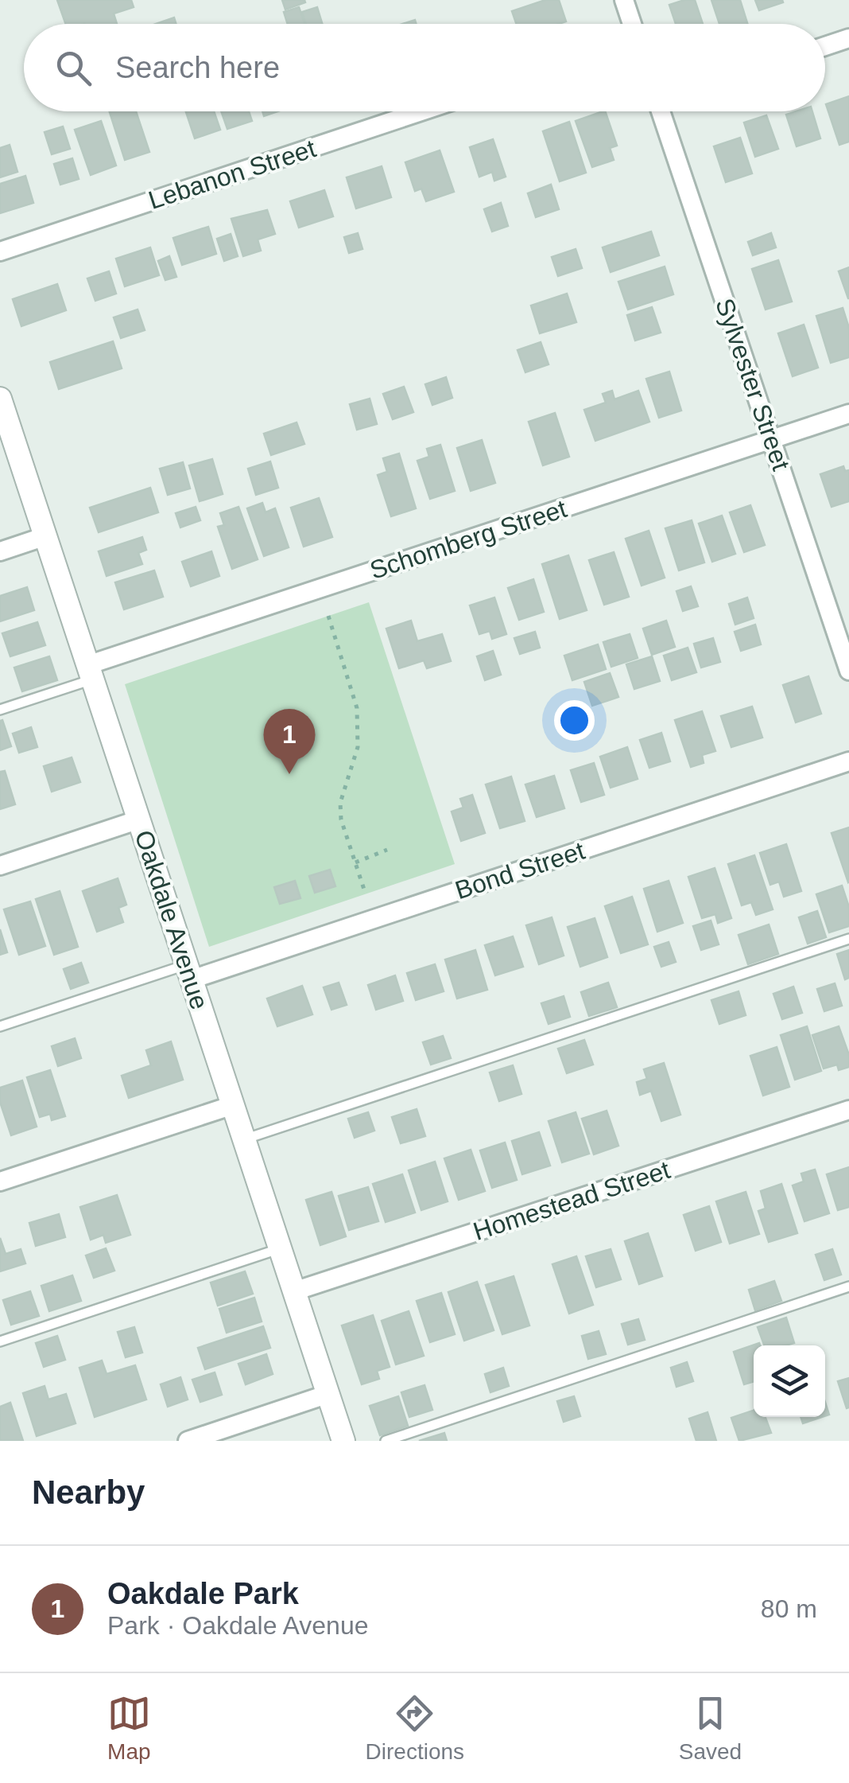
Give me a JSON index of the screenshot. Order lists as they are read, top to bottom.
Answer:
{
  "streets": {
    "street": [
      "Lebanon Street",
      "Sylvester Street",
      "Schomberg Street",
      "Bond Street",
      "Oakdale Avenue",
      "Homestead Street"
    ]
  },
  "crossings": [
    ["Sylvester Street", "Schomberg Street"],
    ["Schomberg Street", "Oakdale Avenue"],
    ["Bond Street", "Oakdale Avenue"],
    ["Oakdale Avenue", "Homestead Street"]
  ],
  "page": {
    "search": "Search here",
    "pins": "1",
    "heading": "Nearby",
    "list": [
      {
        "mark": "1",
        "name": "Oakdale Park",
        "note": "Park · Oakdale Avenue",
        "value": "80 m"
      }
    ],
    "nav": ["Map", "Directions", "Saved"]
  }
}
